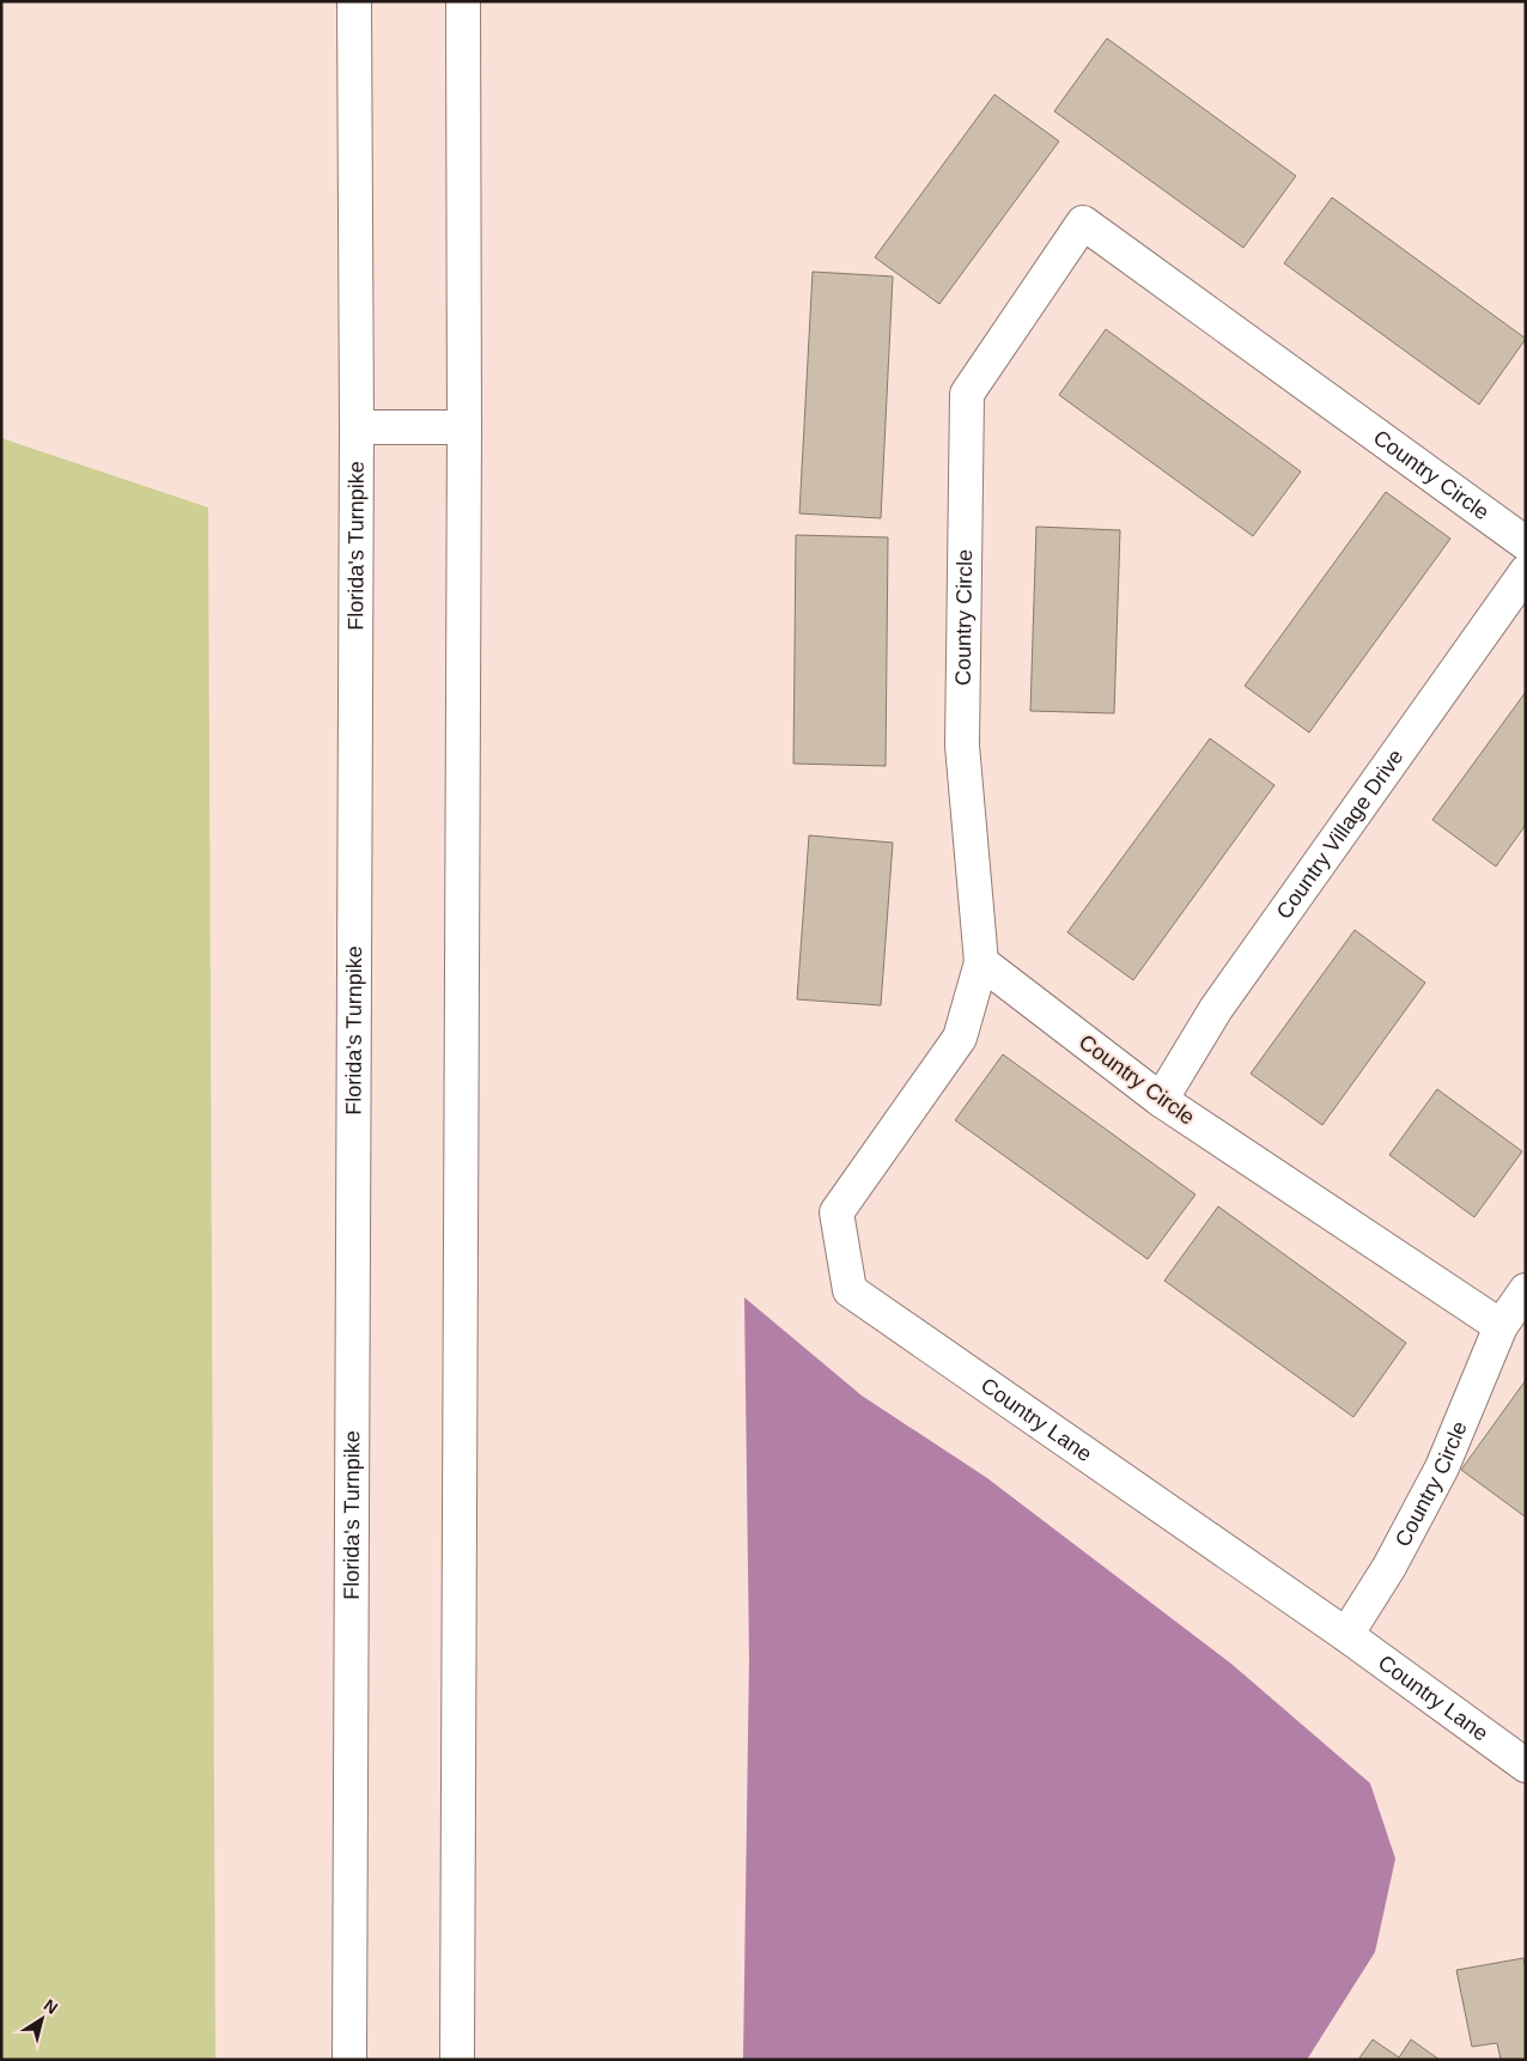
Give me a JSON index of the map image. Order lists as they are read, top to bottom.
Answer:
{
  "streets": {
    "main road": [
      "Country Circle",
      "Florida's Turnpike",
      "Country Village Drive",
      "Country Lane"
    ]
  },
  "crossings": [
    ["Country Circle", "Country Village Drive"],
    ["Country Circle", "Country Lane"]
  ],
  "north": "top right"
}
